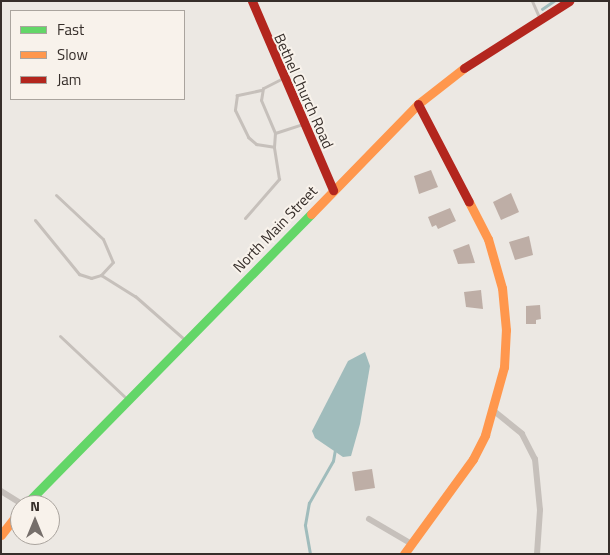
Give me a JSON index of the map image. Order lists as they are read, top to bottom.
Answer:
{
  "streets": {
    "main road": ["Bethel Church Road", "North Main Street"]
  },
  "crossings": [
    ["Bethel Church Road", "North Main Street"]
  ],
  "legend": ["Fast", "Slow", "Jam"],
  "north": "top"
}
